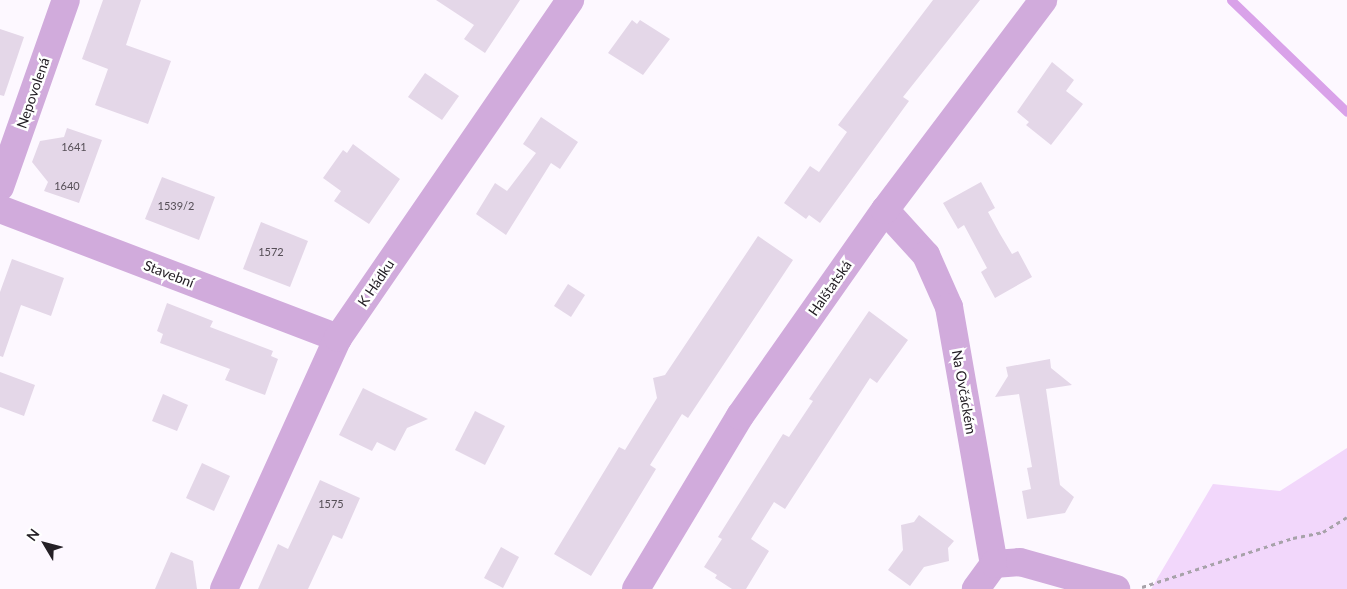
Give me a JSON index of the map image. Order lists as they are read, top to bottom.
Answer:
{
  "streets": {
    "street": [
      "Nepovolená",
      "Stavební",
      "K Hádku",
      "Halštatská",
      "Na Ovčáckém"
    ]
  },
  "crossings": [
    ["Stavební", "K Hádku"],
    ["Halštatská", "Na Ovčáckém"]
  ],
  "house_numbers": [
    "1641",
    "1640",
    "1539/2",
    "1572",
    "1575"
  ],
  "north": "top left"
}
